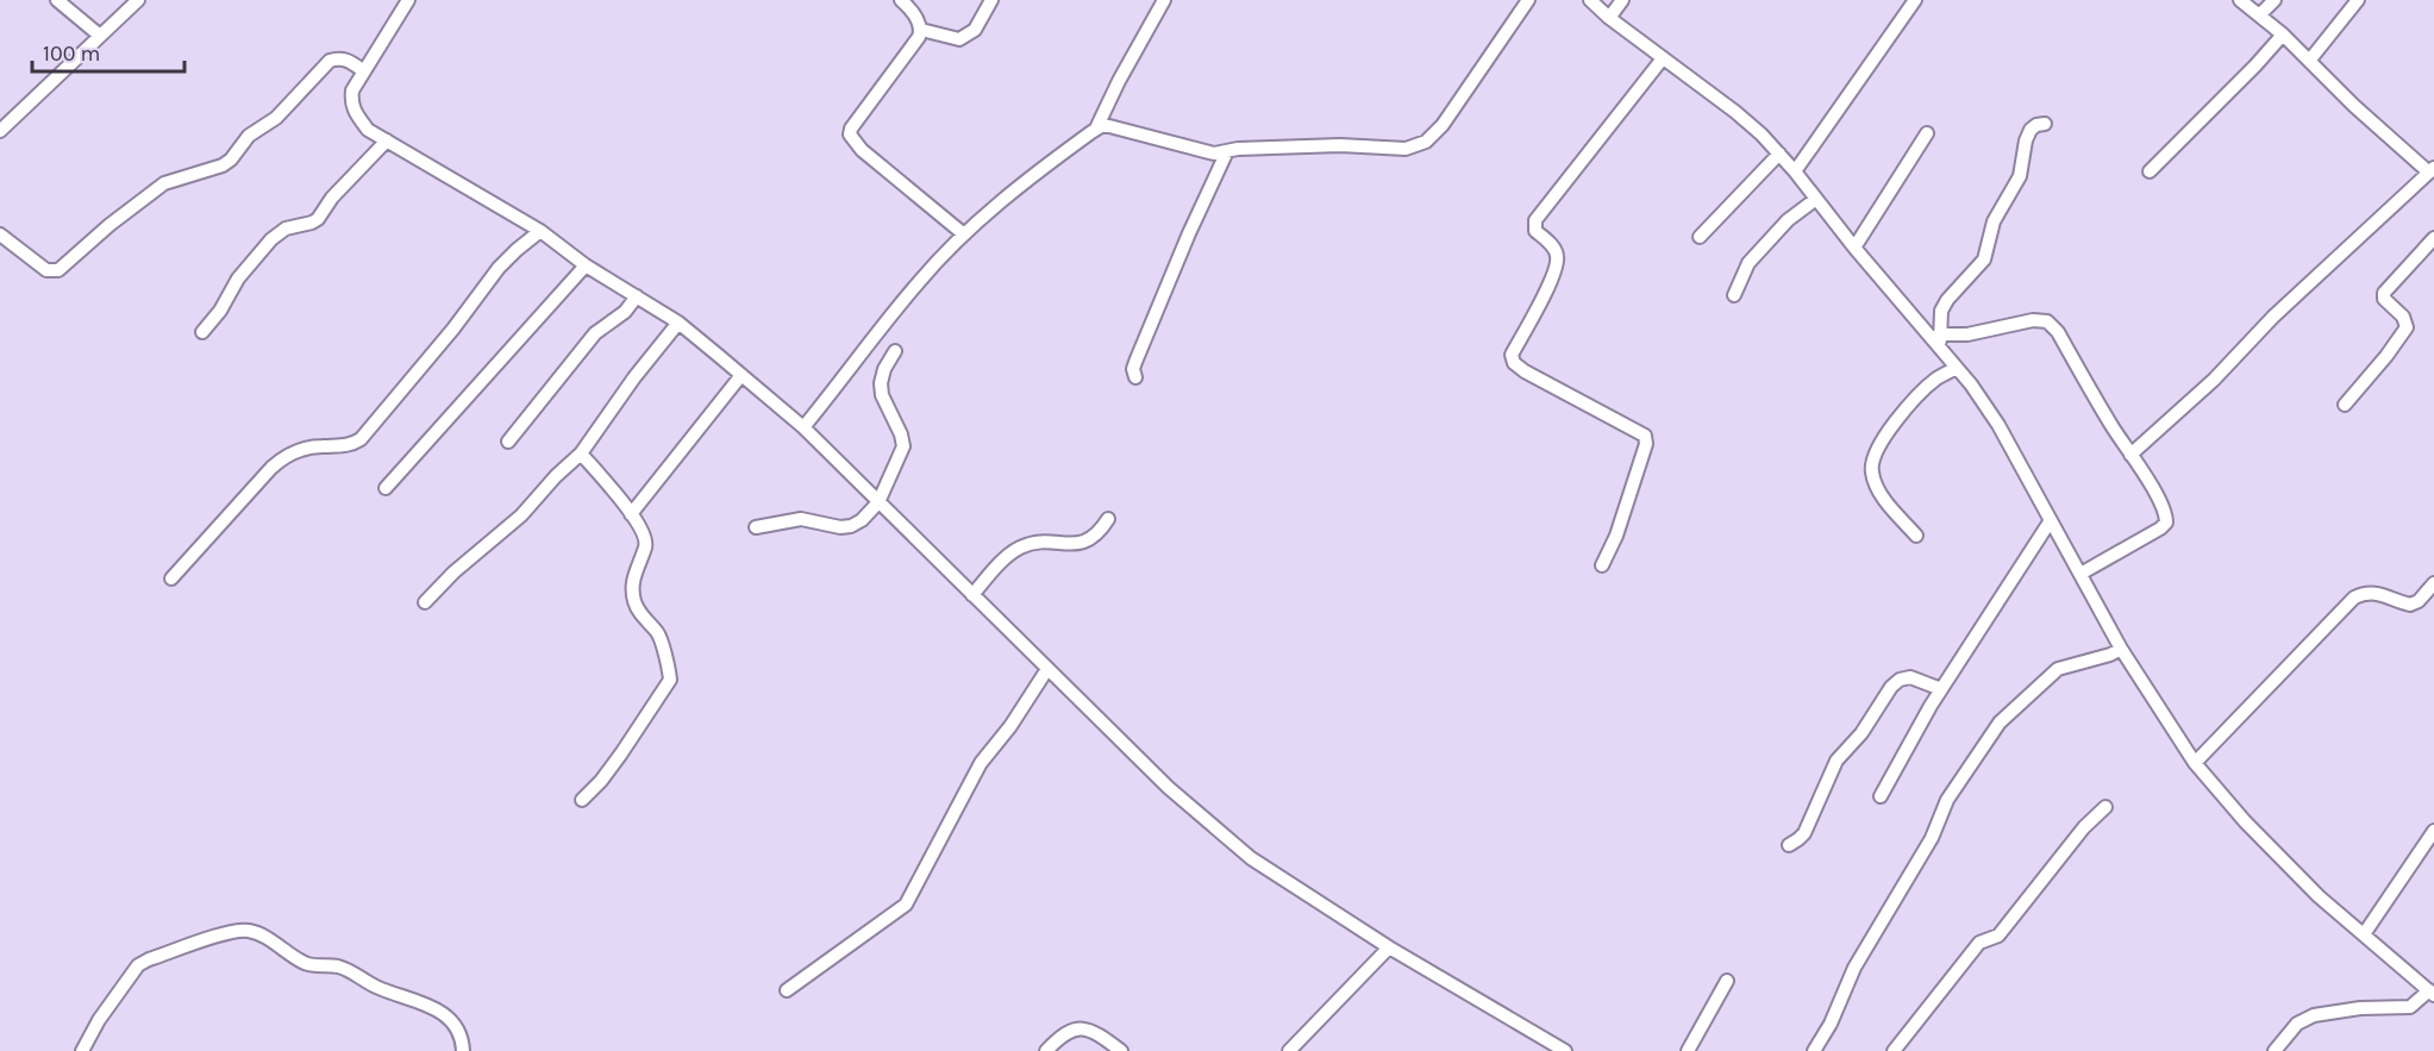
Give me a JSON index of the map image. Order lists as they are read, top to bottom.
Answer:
{
  "scale_bar": "100 m"
}
